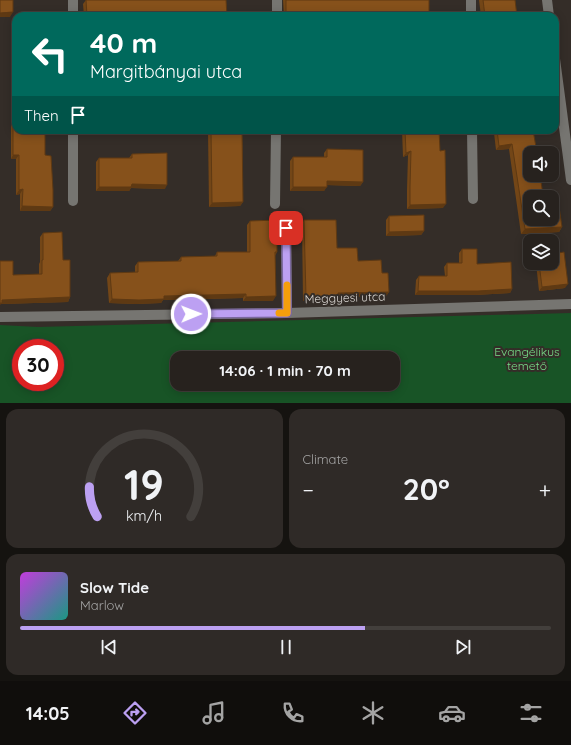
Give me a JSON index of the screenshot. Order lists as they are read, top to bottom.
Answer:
{
  "streets": {
    "street": ["Meggyesi utca"]
  },
  "parks": ["Evangélikus temető"],
  "page": {
    "turn": ["40 m", "Margitbányai utca"],
    "then": "Then",
    "limit": "30",
    "trip": "14:06 · 1 min · 70 m",
    "tile": "Climate",
    "heat": ["−", "20°", "+"],
    "song": ["Slow Tide", "Marlow"],
    "tabs": "14:05",
    "gauge": ["19", "km/h"]
  }
}
